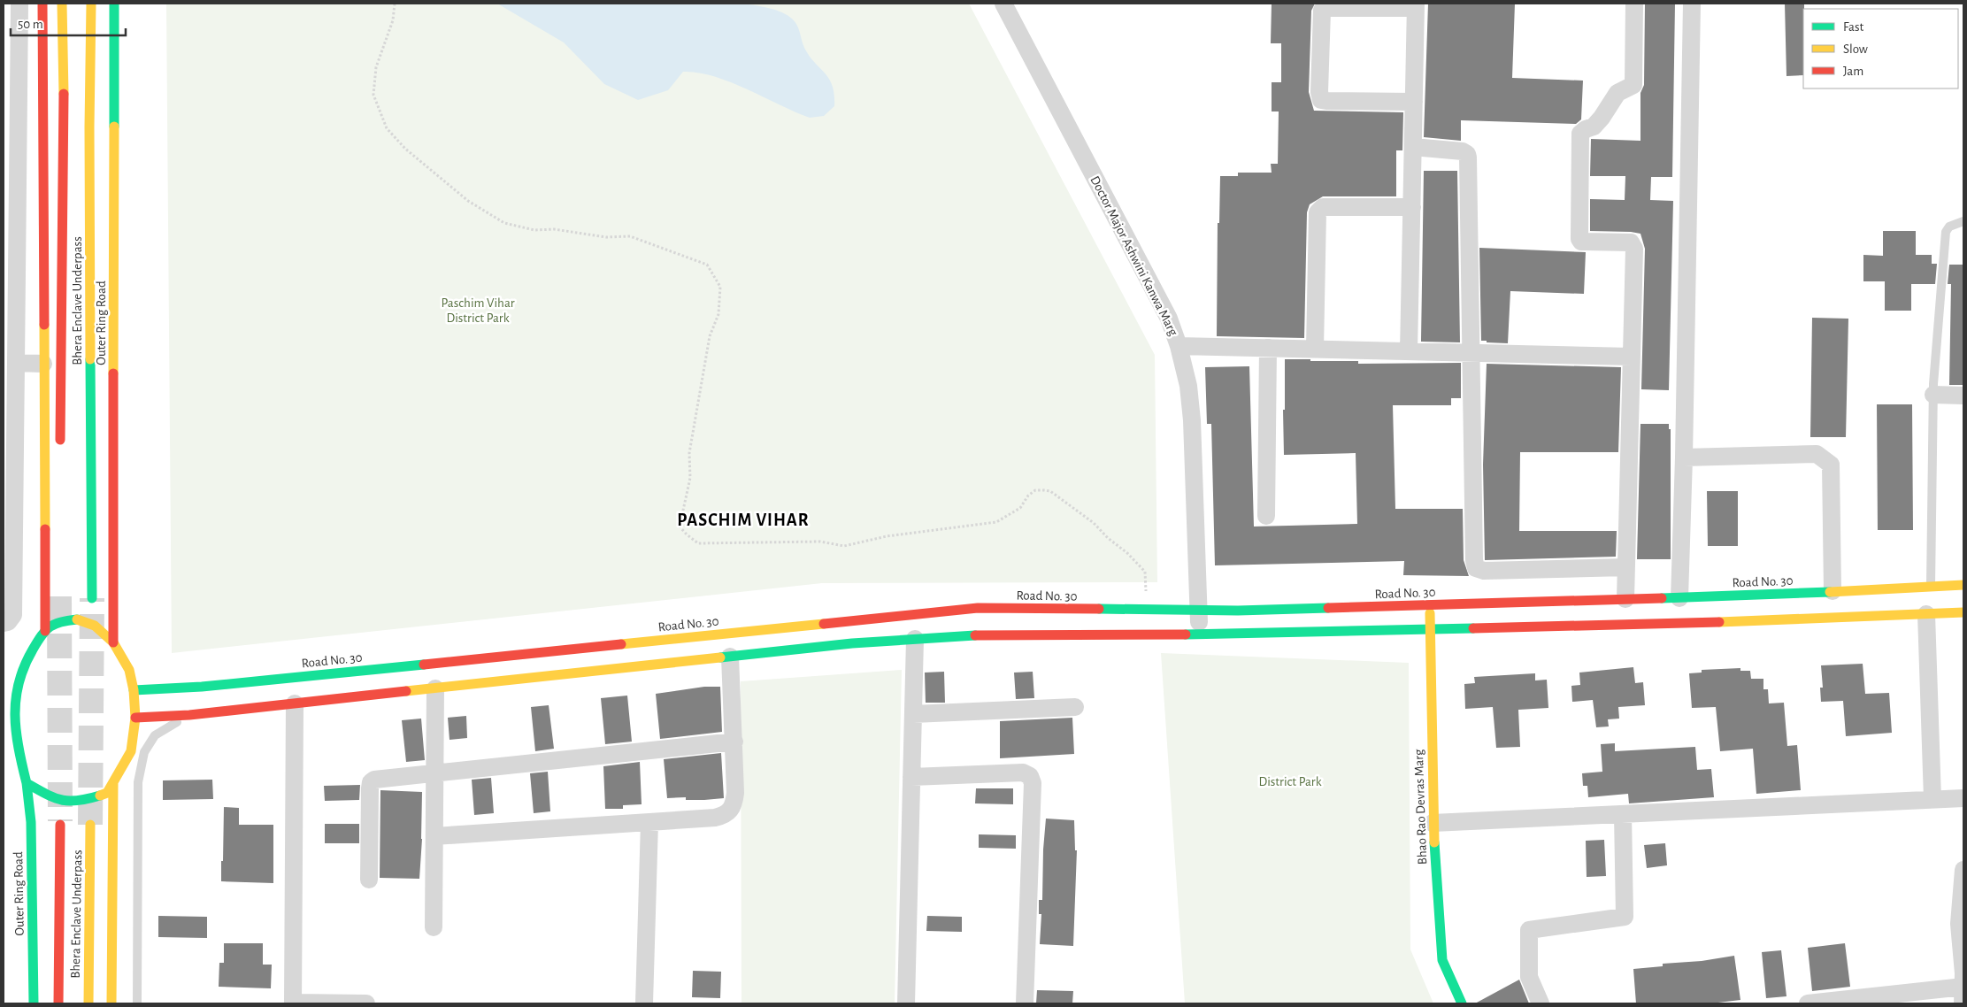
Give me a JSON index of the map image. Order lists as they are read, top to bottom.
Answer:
{
  "streets": {
    "street": [
      "Doctor Major Ashwini Kanwa Marg",
      "Bhera Enclave Underpass",
      "Outer Ring Road",
      "Road No. 30",
      "Bhao Rao Devras Marg"
    ]
  },
  "crossings": [
    ["Doctor Major Ashwini Kanwa Marg", "Road No. 30"],
    ["Outer Ring Road", "Road No. 30"],
    ["Road No. 30", "Bhao Rao Devras Marg"]
  ],
  "districts": ["PASCHIM VIHAR"],
  "parks": ["Paschim Vihar District Park", "District Park"],
  "legend": ["Fast", "Slow", "Jam"],
  "scale_bar": "50 m"
}
